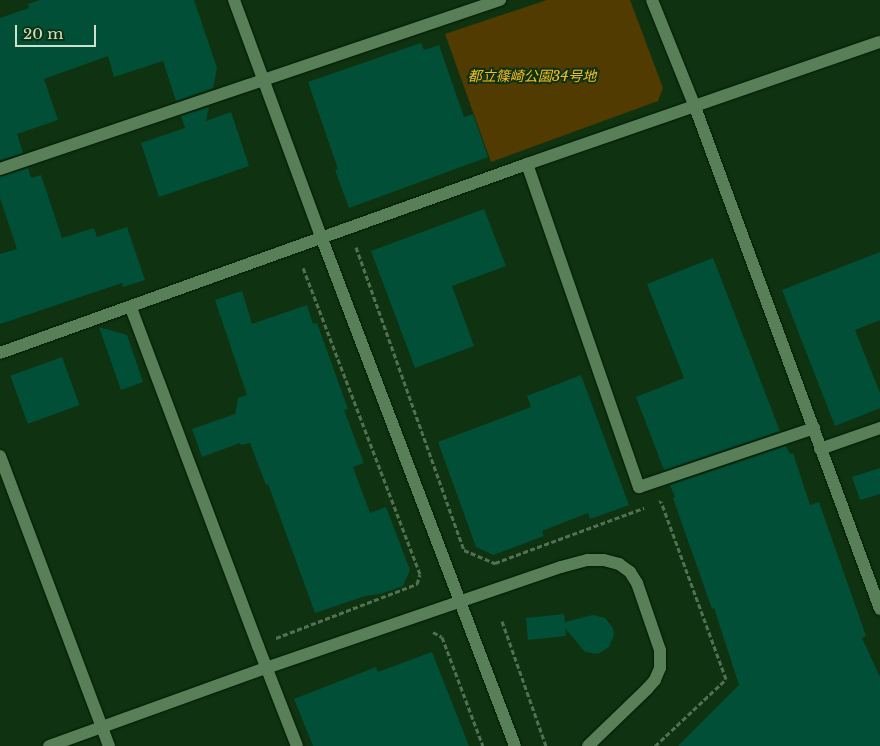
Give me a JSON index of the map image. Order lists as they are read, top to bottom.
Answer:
{
  "parks": ["都立篠崎公園34号地"],
  "scale_bar": "20 m"
}
